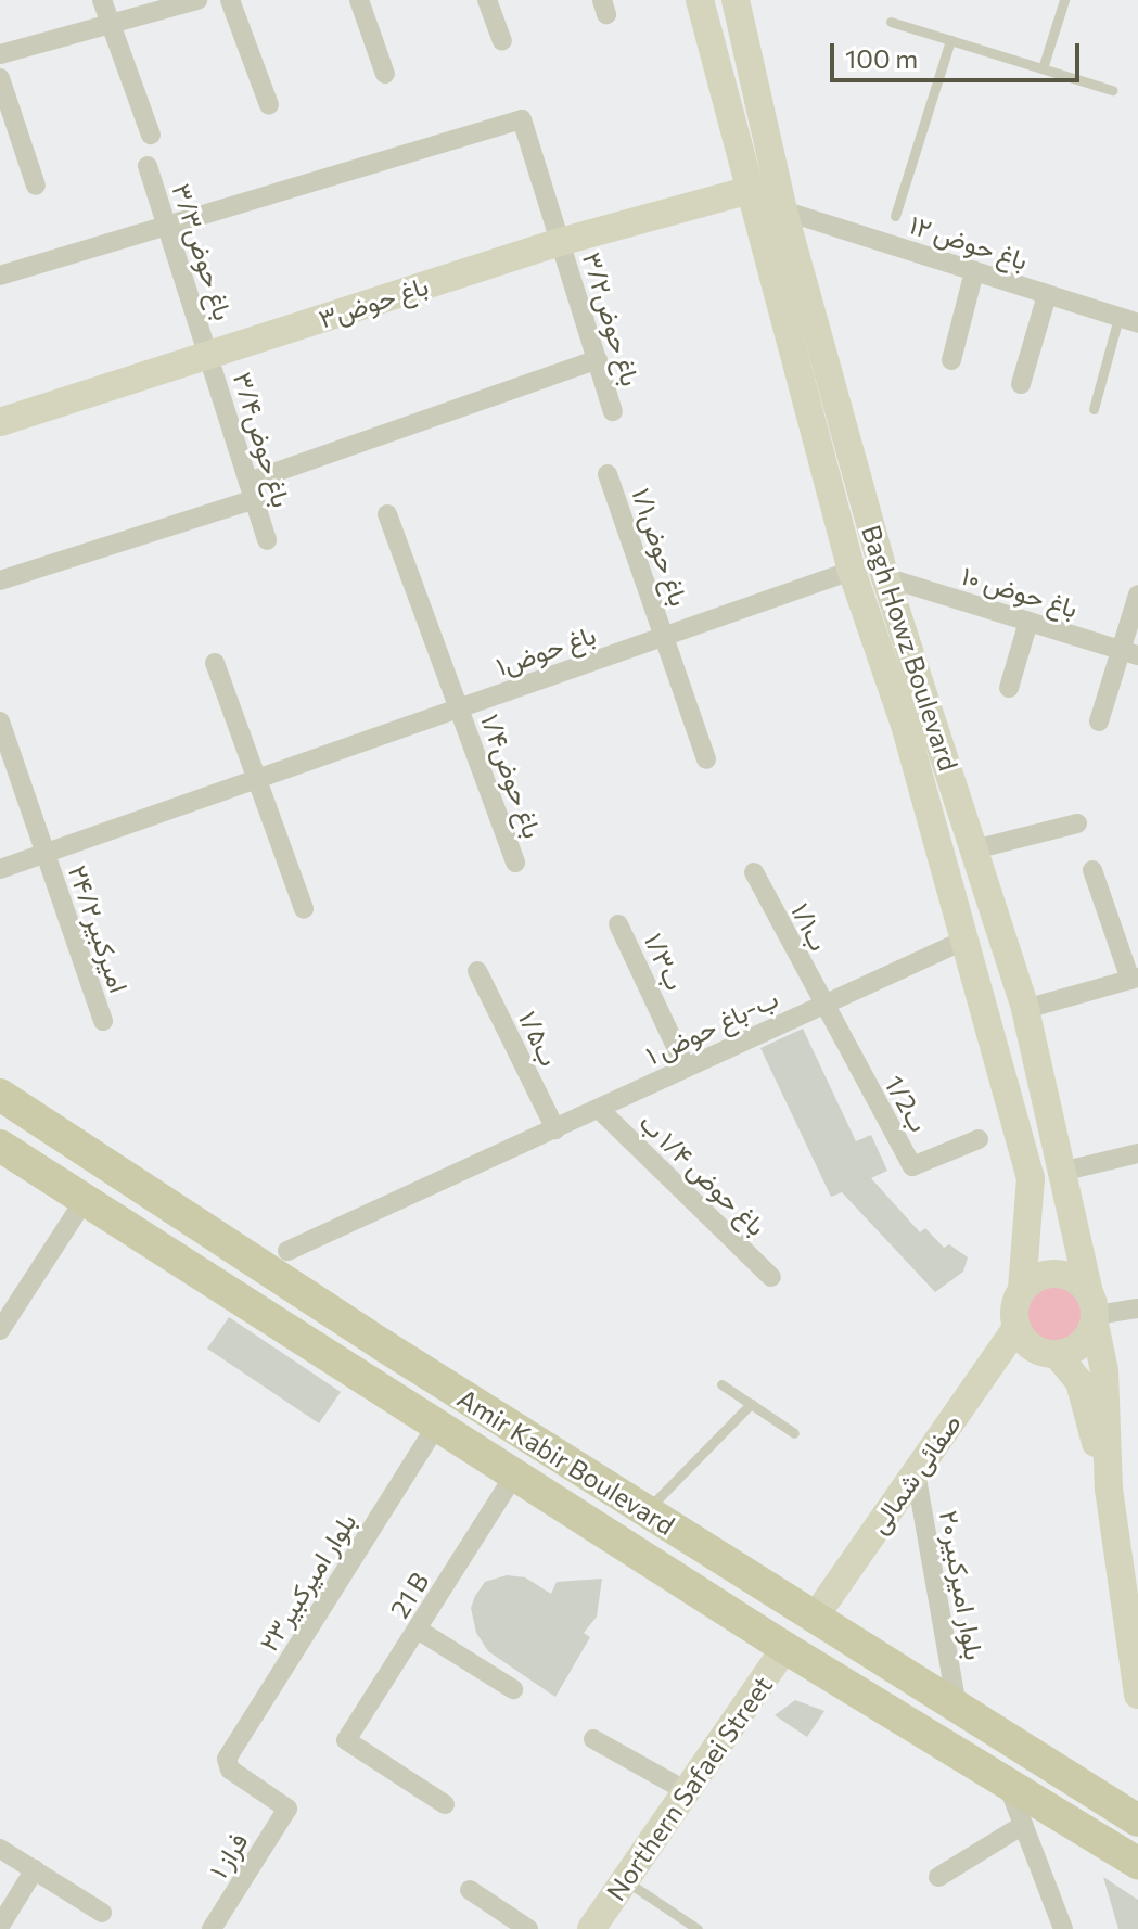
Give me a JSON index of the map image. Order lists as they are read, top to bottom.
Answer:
{
  "streets": {
    "main road": [
      "باغ حوض۳",
      "Bagh Howz Boulevard",
      "Amir Kabir Boulevard",
      "صفائی شمالی",
      "Northern Safaei Street"
    ],
    "street": [
      "۱۲ باغ حوض",
      "باغ حوض۳/۳",
      "باغ حوض۳/۲",
      "باغ حوض۳/۴",
      "باغ حوض۱/۱",
      "۱۰ باغ حوض",
      "باغ حوض۱",
      "باغ حوض۱/۴",
      "ب۱/۱",
      "امیرکبیر۲۴/۲",
      "ب۱/۳",
      "۱ ب-باغ حوض",
      "ب۱/۵",
      "1/2ب",
      "باغ حوض ۱/۴ ب",
      "۲۳بلوار امیرکبیر",
      "بلوار امیرکبیر۲۰",
      "21 B",
      "فراز ۱"
    ]
  },
  "crossings": [
    ["۱۲ باغ حوض", "Bagh Howz Boulevard"],
    ["باغ حوض۳/۳", "باغ حوض۳"],
    ["باغ حوض۳/۳", "باغ حوض۳/۲"],
    ["باغ حوض۳/۳", "باغ حوض۳/۴"],
    ["باغ حوض۳", "باغ حوض۳/۲"],
    ["باغ حوض۳", "باغ حوض۳/۴"],
    ["باغ حوض۳", "Bagh Howz Boulevard"],
    ["باغ حوض۱/۱", "باغ حوض۱"],
    ["۱۰ باغ حوض", "Bagh Howz Boulevard"],
    ["Bagh Howz Boulevard", "باغ حوض۱"],
    ["Bagh Howz Boulevard", "۱ ب-باغ حوض"],
    ["Bagh Howz Boulevard", "صفائی شمالی"],
    ["باغ حوض۱", "باغ حوض۱/۴"],
    ["باغ حوض۱", "امیرکبیر۲۴/۲"],
    ["ب۱/۱", "۱ ب-باغ حوض"],
    ["ب۱/۱", "1/2ب"],
    ["ب۱/۳", "۱ ب-باغ حوض"],
    ["۱ ب-باغ حوض", "ب۱/۵"],
    ["۱ ب-باغ حوض", "1/2ب"],
    ["۱ ب-باغ حوض", "باغ حوض ۱/۴ ب"],
    ["Amir Kabir Boulevard", "صفائی شمالی"],
    ["Amir Kabir Boulevard", "۲۳بلوار امیرکبیر"],
    ["Amir Kabir Boulevard", "بلوار امیرکبیر۲۰"],
    ["Amir Kabir Boulevard", "21 B"],
    ["Amir Kabir Boulevard", "Northern Safaei Street"],
    ["صفائی شمالی", "بلوار امیرکبیر۲۰"],
    ["۲۳بلوار امیرکبیر", "فراز ۱"]
  ],
  "scale_bar": "100 m"
}
